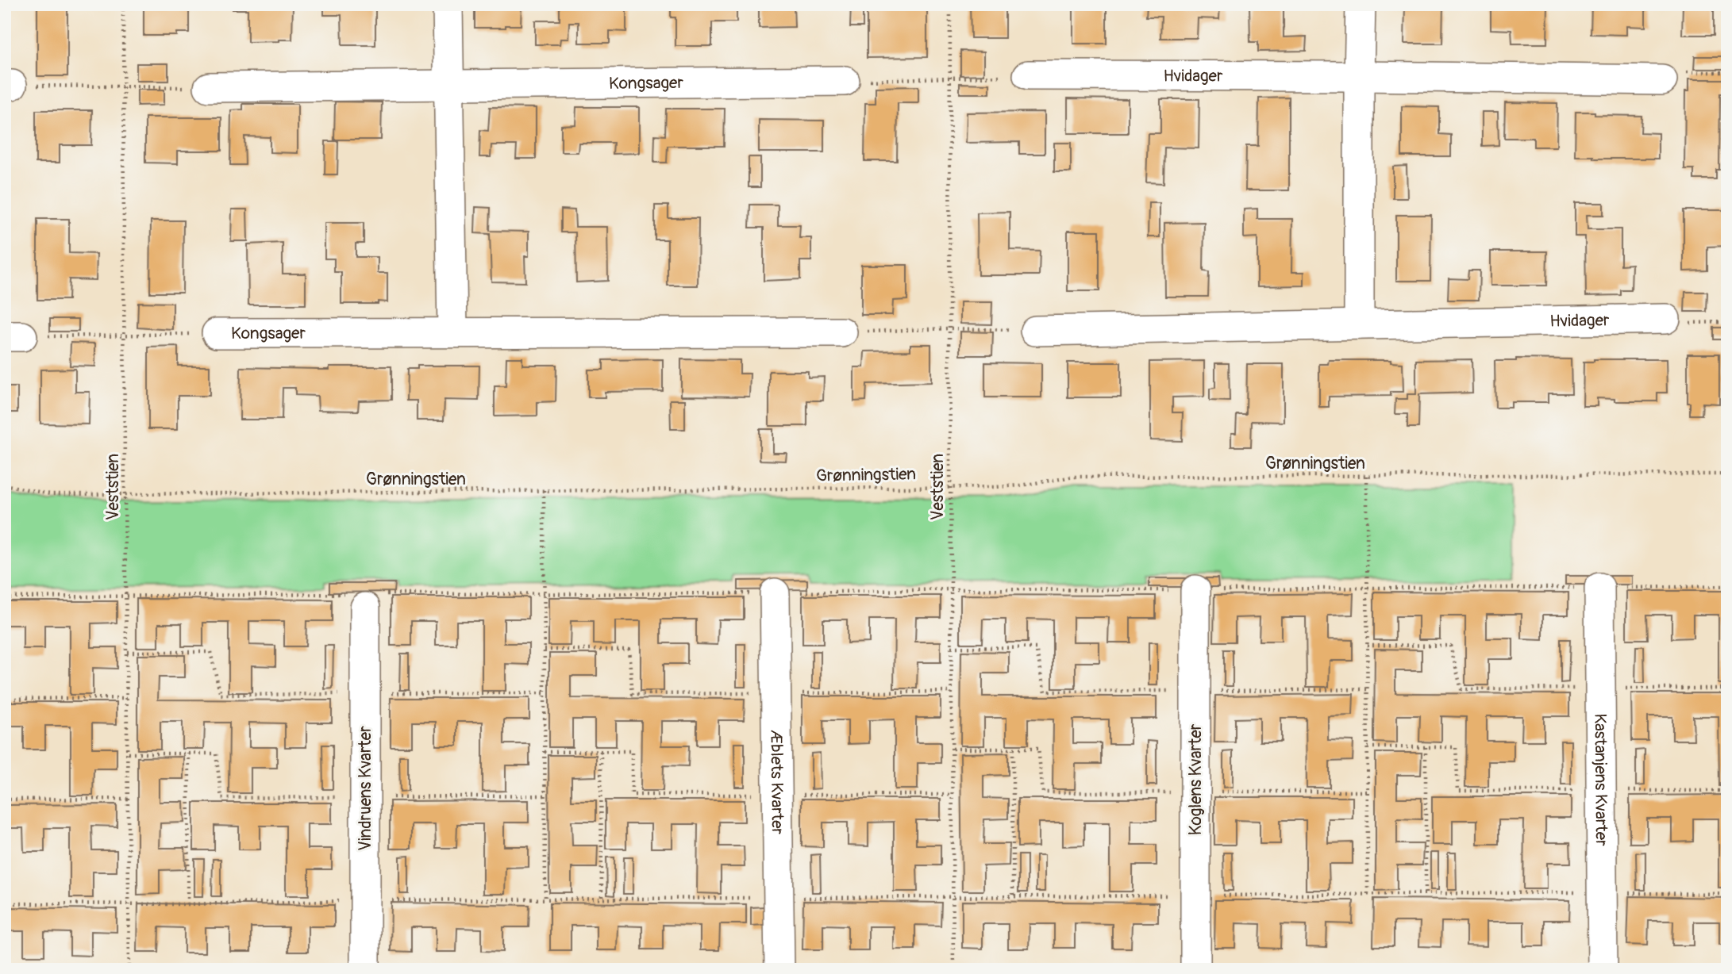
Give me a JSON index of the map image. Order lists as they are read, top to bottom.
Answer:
{
  "streets": {
    "street": [
      "Hvidager",
      "Kongsager",
      "Kastanjens Kvarter",
      "Koglens Kvarter",
      "Æblets Kvarter",
      "Vindruens Kvarter"
    ],
    "path": ["Grønningstien", "Veststien"]
  },
  "crossings": [
    ["Grønningstien", "Veststien"]
  ]
}
